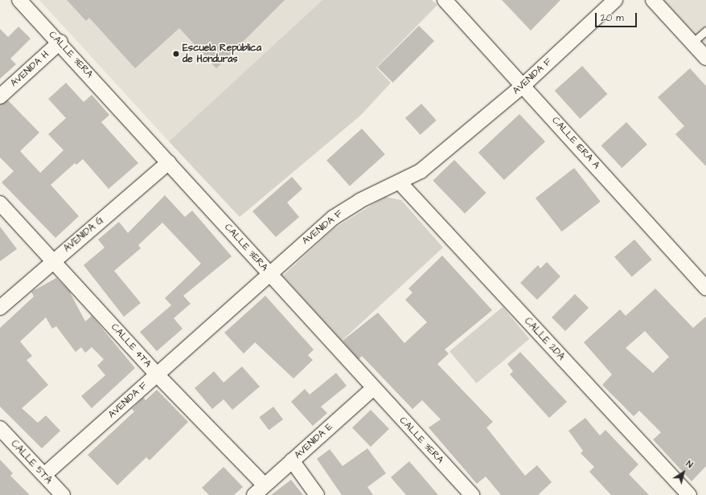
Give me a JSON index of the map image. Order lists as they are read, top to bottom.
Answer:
{
  "streets": {
    "street": [
      "CALLE 3ERA",
      "AVENIDA H",
      "AVENIDA F",
      "CALLE 1ERA A",
      "AVENIDA G",
      "CALLE 2DA",
      "CALLE 4TA",
      "AVENIDA E",
      "CALLE 5TA"
    ]
  },
  "crossings": [
    ["CALLE 3ERA", "AVENIDA H"],
    ["CALLE 3ERA", "AVENIDA F"],
    ["CALLE 3ERA", "AVENIDA G"],
    ["CALLE 3ERA", "AVENIDA E"],
    ["AVENIDA F", "CALLE 1ERA A"],
    ["AVENIDA F", "CALLE 2DA"],
    ["AVENIDA F", "CALLE 4TA"],
    ["AVENIDA F", "CALLE 5TA"],
    ["AVENIDA G", "CALLE 4TA"],
    ["CALLE 4TA", "AVENIDA E"]
  ],
  "places": ["Escuela República de Honduras"],
  "scale_bar": "20 m",
  "north": "top right"
}
